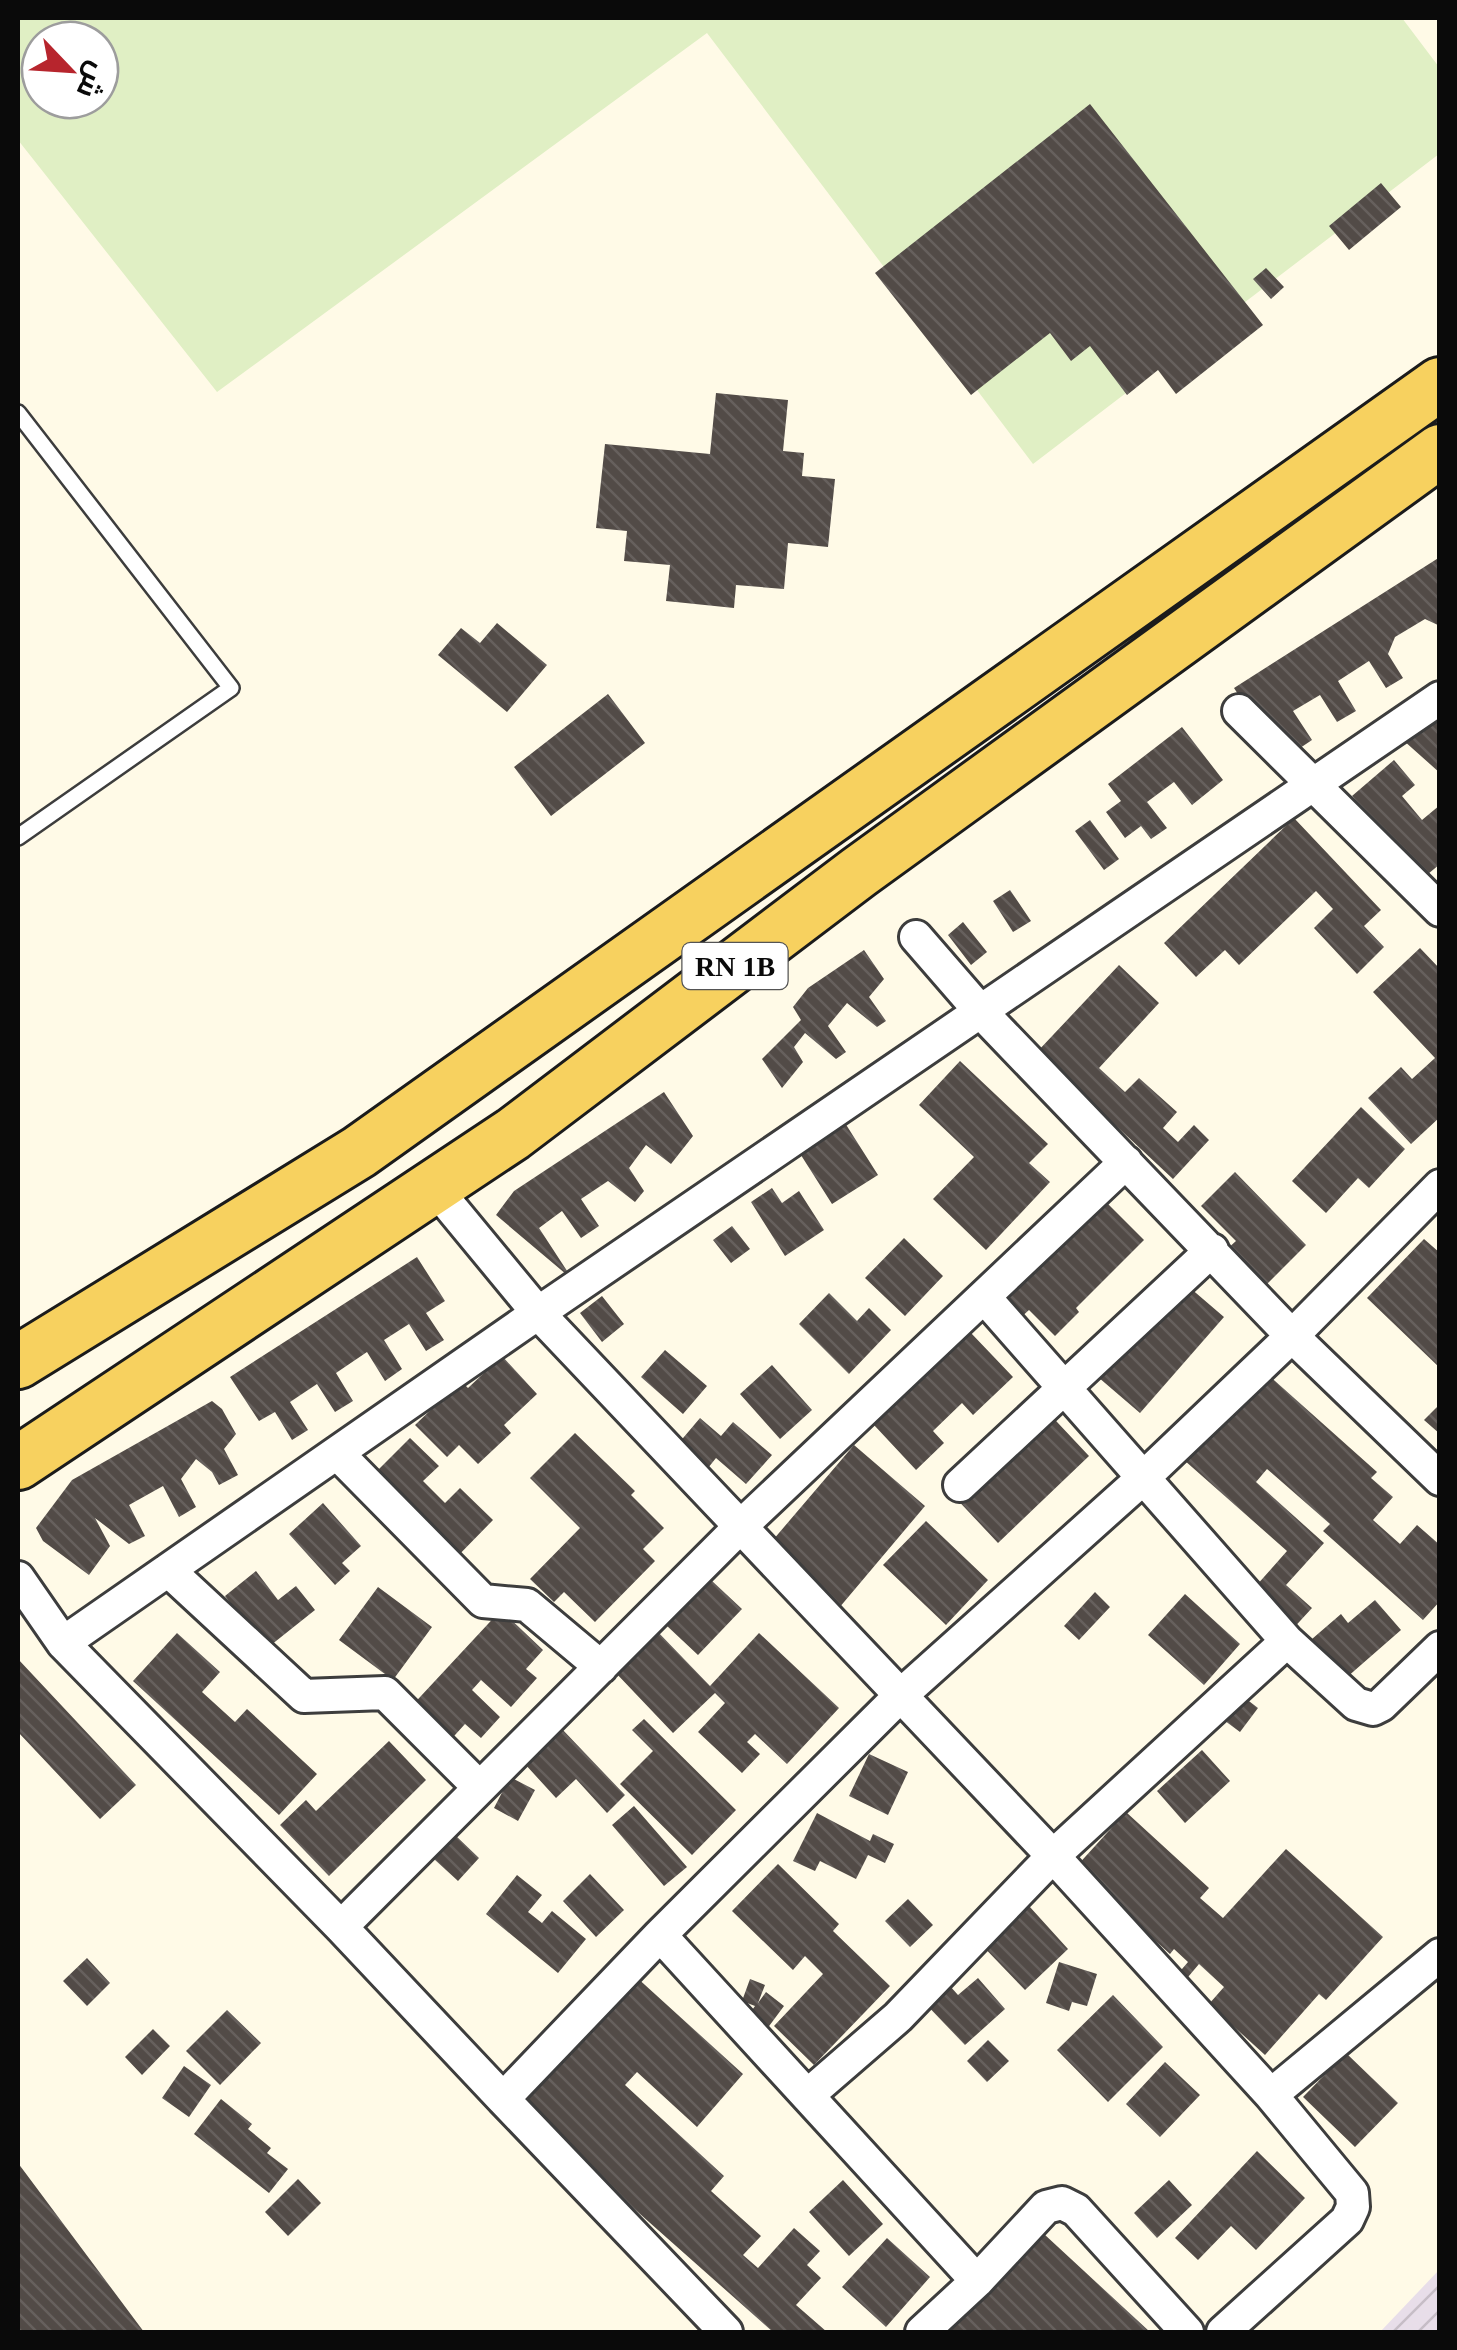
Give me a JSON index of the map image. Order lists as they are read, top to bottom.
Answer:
{
  "streets": {
    "main road": ["RN 1B"]
  },
  "north": "bottom right"
}
